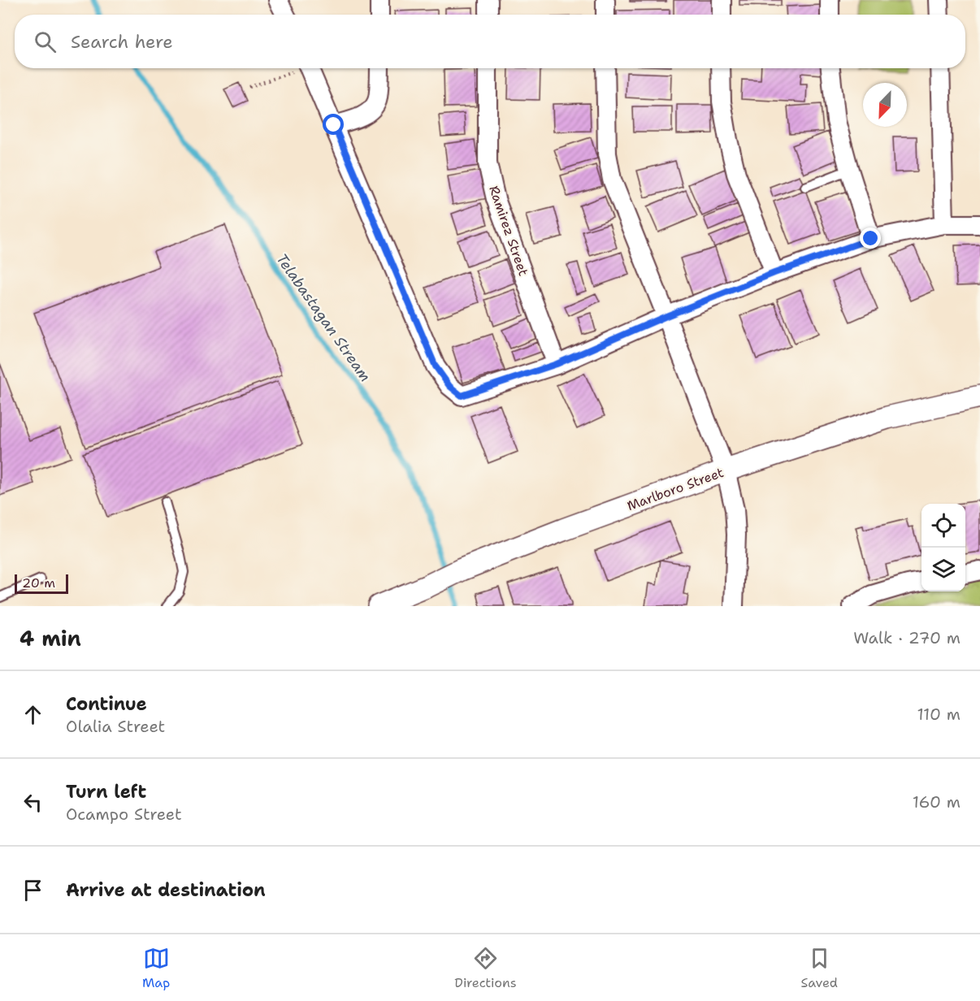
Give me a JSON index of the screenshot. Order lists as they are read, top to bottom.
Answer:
{
  "streets": {
    "street": ["Ramirez Street", "Marlboro Street"]
  },
  "water": ["Telabastagan Stream"],
  "scale_bar": "20 m",
  "north": "bottom left",
  "page": {
    "search": "Search here",
    "scale": "20 m",
    "heading": ["4 min", "Walk · 270 m"],
    "list": [
      ["Continue", "Olalia Street", "110 m"],
      ["Turn left", "Ocampo Street", "160 m"],
      "Arrive at destination"
    ],
    "nav": ["Map", "Directions", "Saved"]
  }
}
